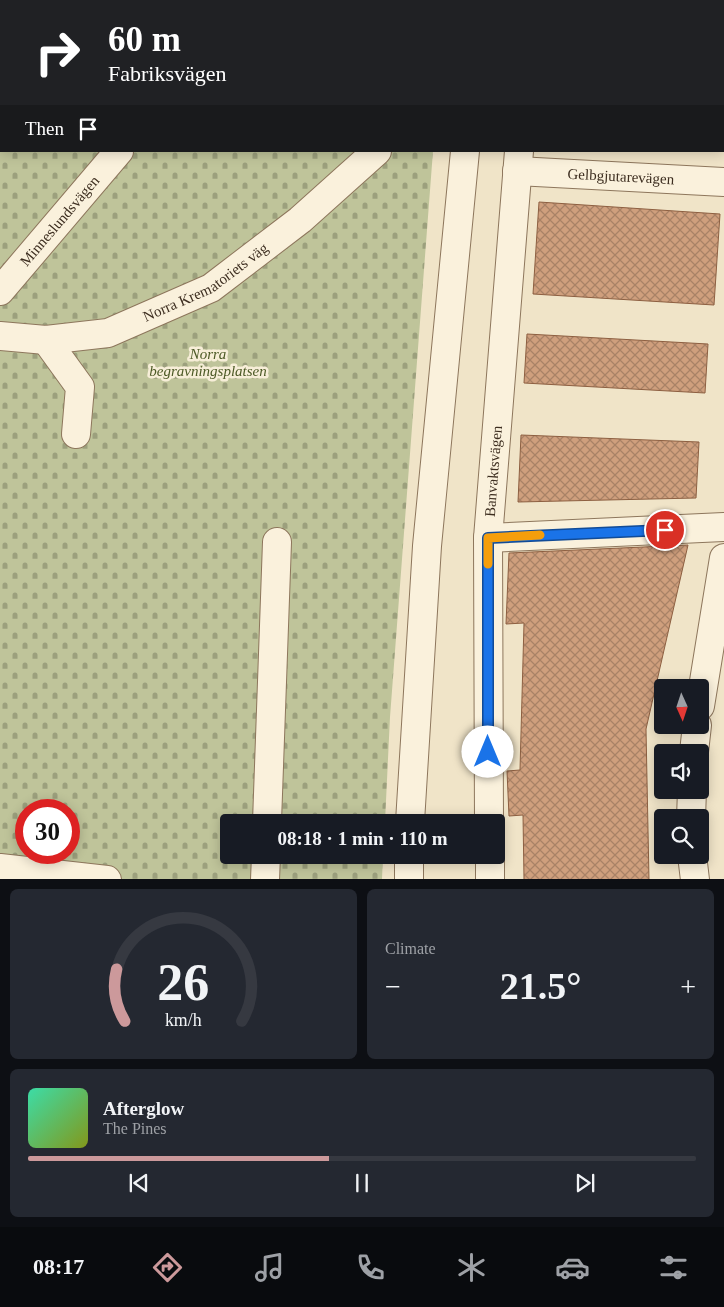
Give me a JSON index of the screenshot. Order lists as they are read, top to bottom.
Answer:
{
  "streets": {
    "street": [
      "Gelbgjutarevägen",
      "Minneslundsvägen",
      "Norra Krematoriets väg",
      "Banvaktsvägen"
    ]
  },
  "crossings": [
    ["Gelbgjutarevägen", "Banvaktsvägen"]
  ],
  "parks": ["Norra begravningsplatsen"],
  "north": "bottom",
  "page": {
    "turn": ["60 m", "Fabriksvägen"],
    "then": "Then",
    "limit": "30",
    "trip": "08:18 · 1 min · 110 m",
    "tile": "Climate",
    "heat": ["−", "21.5°", "+"],
    "song": ["Afterglow", "The Pines"],
    "tabs": "08:17",
    "gauge": ["26", "km/h"]
  }
}
